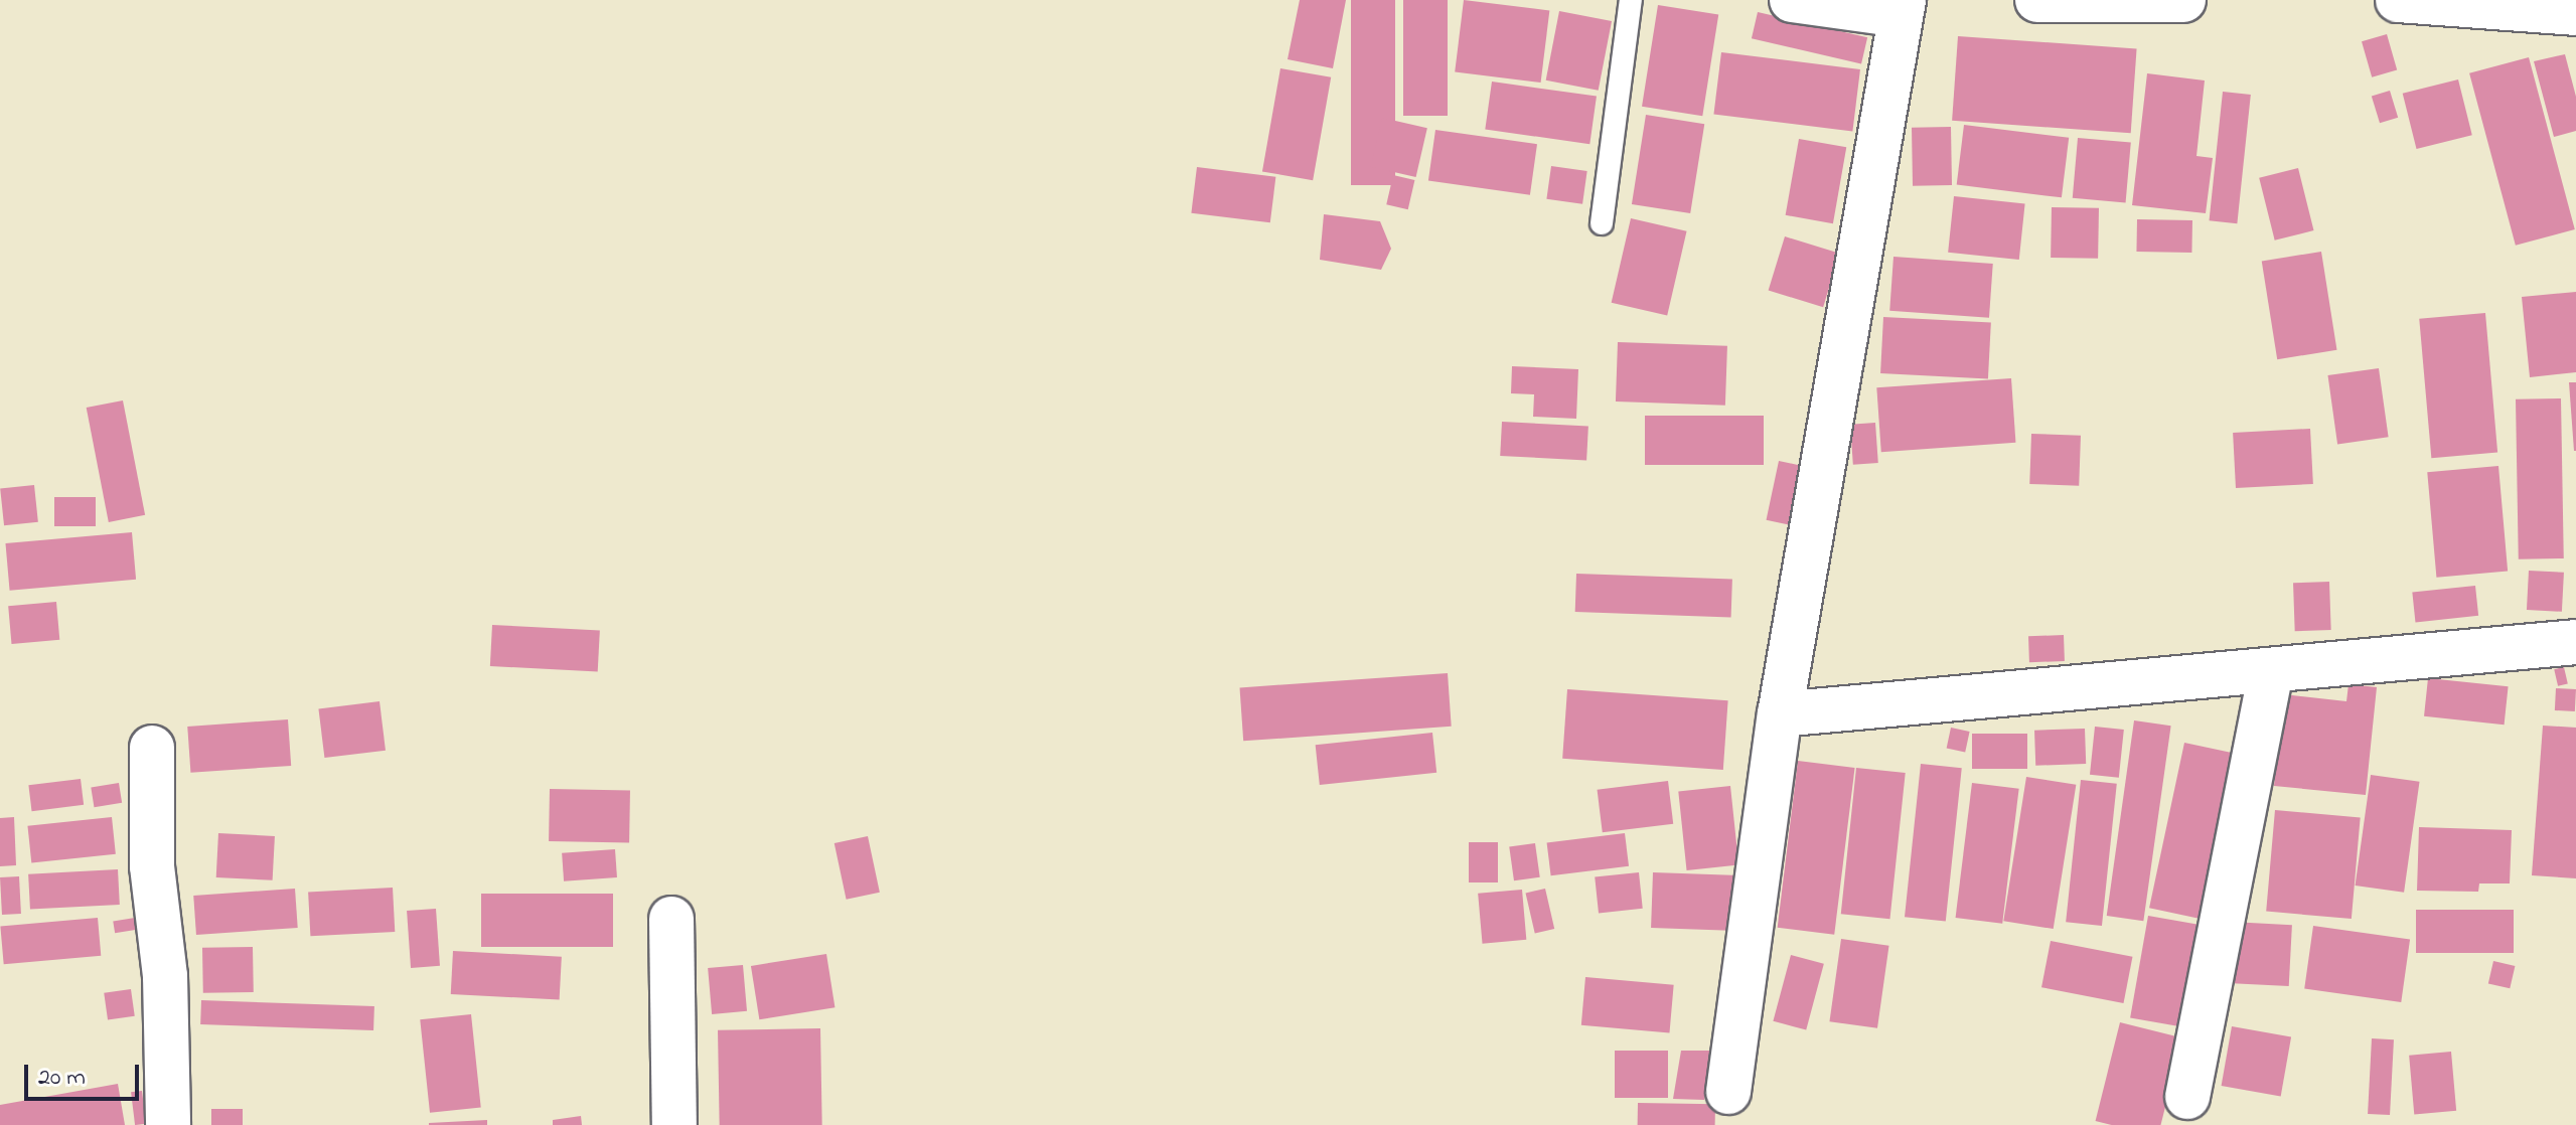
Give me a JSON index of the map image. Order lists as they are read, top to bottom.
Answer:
{
  "scale_bar": "20 m"
}
